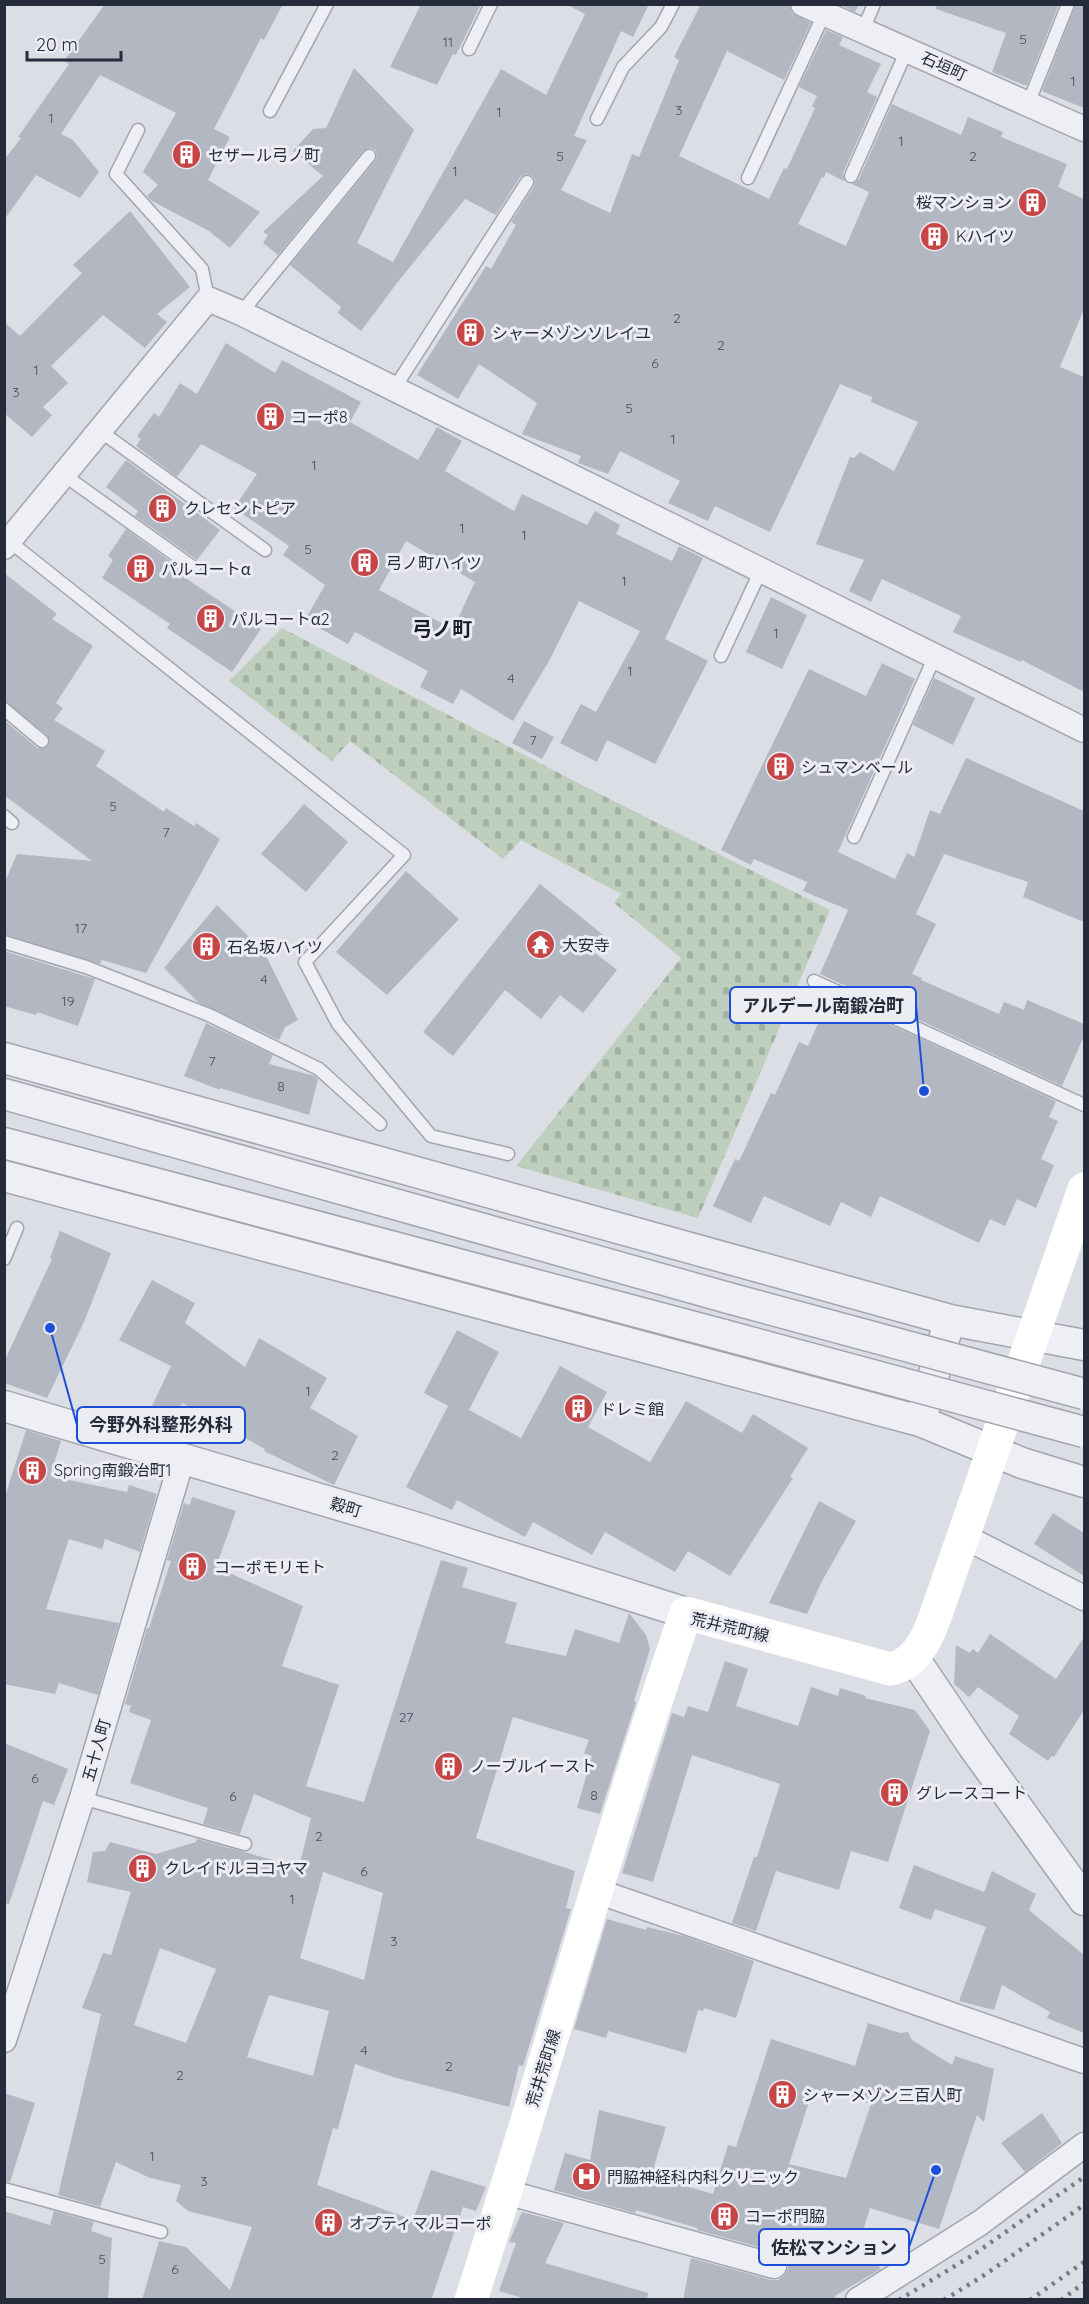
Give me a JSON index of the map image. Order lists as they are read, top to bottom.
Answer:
{
  "streets": {
    "main road": ["荒井荒町線"],
    "street": ["石垣町", "穀町", "五十人町"]
  },
  "crossings": [
    ["穀町", "荒井荒町線"],
    ["穀町", "五十人町"]
  ],
  "districts": ["弓ノ町"],
  "places": {
    "building": [
      "セザール弓ノ町",
      "桜マンション",
      "Kハイツ",
      "シャーメゾンソレイユ",
      "コーポ8",
      "クレセントピア",
      "弓ノ町ハイツ",
      "パルコートα",
      "パルコートα2",
      "シュマンベール",
      "石名坂ハイツ",
      "ドレミ館",
      "Spring南鍛冶町1",
      "コーポモリモト",
      "ノーブルイースト",
      "グレースコート",
      "クレイドルヨコヤマ",
      "シャーメゾン三百人町",
      "コーポ門脇",
      "オプティマルコーポ"
    ],
    "temple": ["大安寺"],
    "other": ["アルデール南鍛冶町", "今野外科整形外科", "佐松マンション"],
    "hospital": ["門脇神経科内科クリニック"]
  },
  "house_numbers": [
    "5",
    "11",
    "1",
    "3",
    "1",
    "1",
    "1",
    "5",
    "2",
    "1",
    "2",
    "2",
    "6",
    "1",
    "3",
    "5",
    "1",
    "1",
    "1",
    "1",
    "5",
    "1",
    "1",
    "1",
    "4",
    "7",
    "5",
    "7",
    "17",
    "4",
    "19",
    "7",
    "8",
    "1",
    "2",
    "27",
    "6",
    "8",
    "6",
    "2",
    "6",
    "1",
    "3",
    "4",
    "2",
    "2",
    "1",
    "3",
    "5",
    "6"
  ],
  "scale_bar": "20 m"
}
